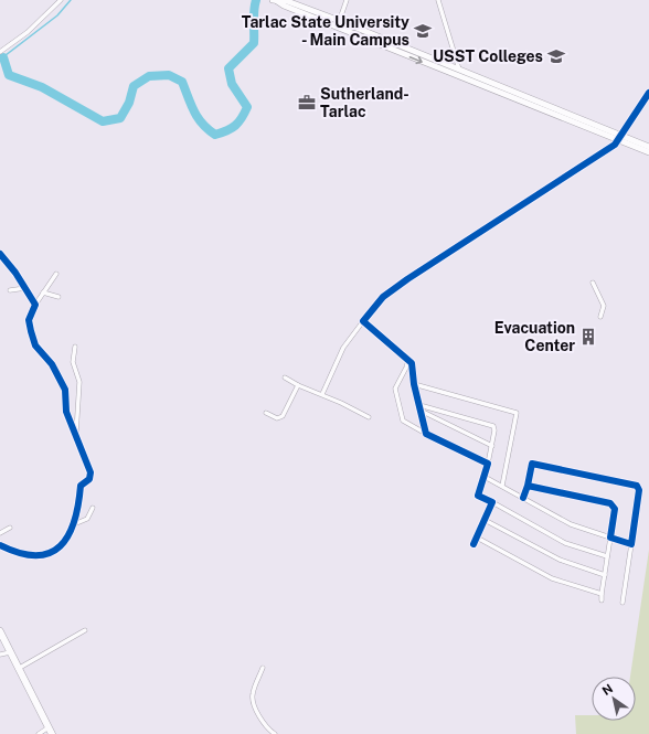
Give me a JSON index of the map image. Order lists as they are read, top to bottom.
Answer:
{
  "places": {
    "school or university": ["Tarlac State University - Main Campus", "USST Colleges"],
    "office": ["Sutherland- Tarlac"],
    "building": ["Evacuation Center"]
  },
  "north": "top left"
}
